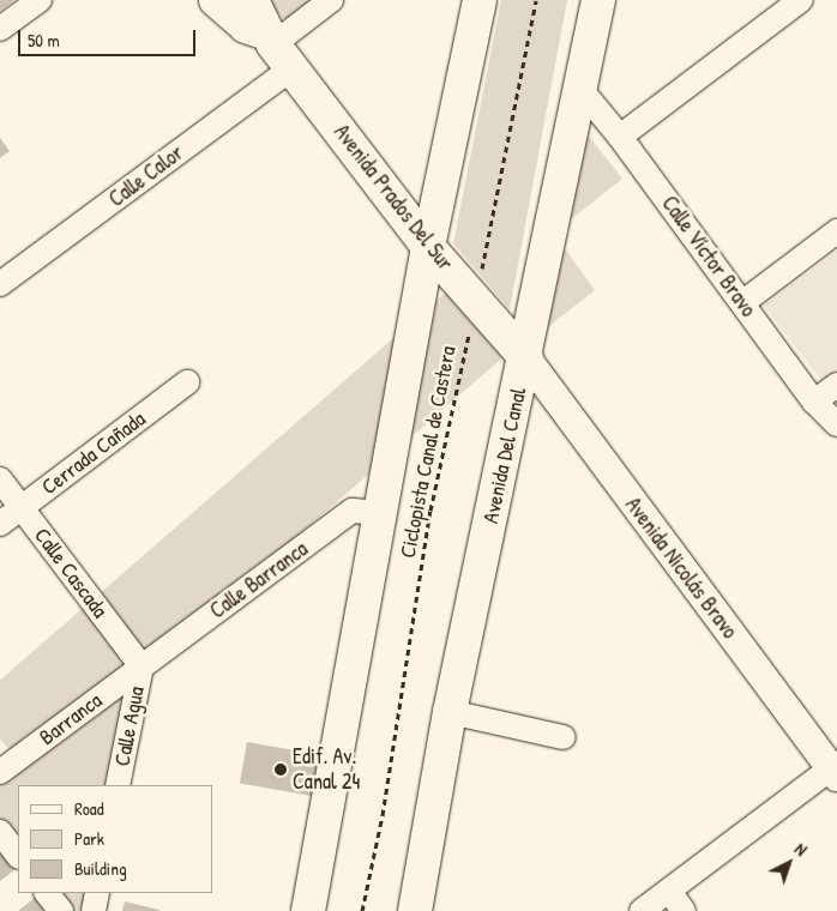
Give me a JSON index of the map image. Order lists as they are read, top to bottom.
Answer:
{
  "streets": {
    "main road": ["Avenida Prados Del Sur", "Avenida Del Canal"],
    "street": [
      "Calle Calor",
      "Calle Víctor Bravo",
      "Cerrada Cañada",
      "Avenida Nicolás Bravo",
      "Calle Cascada",
      "Calle Barranca",
      "Barranca",
      "Calle Agua"
    ],
    "path": ["Ciclopista Canal de Castera"]
  },
  "crossings": [
    ["Calle Calor", "Avenida Prados Del Sur"],
    ["Avenida Prados Del Sur", "Ciclopista Canal de Castera"],
    ["Avenida Prados Del Sur", "Avenida Del Canal"],
    ["Avenida Prados Del Sur", "Avenida Nicolás Bravo"],
    ["Calle Víctor Bravo", "Avenida Del Canal"],
    ["Cerrada Cañada", "Calle Cascada"],
    ["Avenida Del Canal", "Avenida Nicolás Bravo"],
    ["Calle Cascada", "Calle Barranca"],
    ["Calle Cascada", "Barranca"],
    ["Calle Cascada", "Calle Agua"],
    ["Calle Barranca", "Barranca"],
    ["Calle Barranca", "Calle Agua"],
    ["Barranca", "Calle Agua"]
  ],
  "places": ["Edif. Av. Canal 24"],
  "legend": ["Road", "Park", "Building"],
  "scale_bar": "50 m",
  "north": "top right"
}
